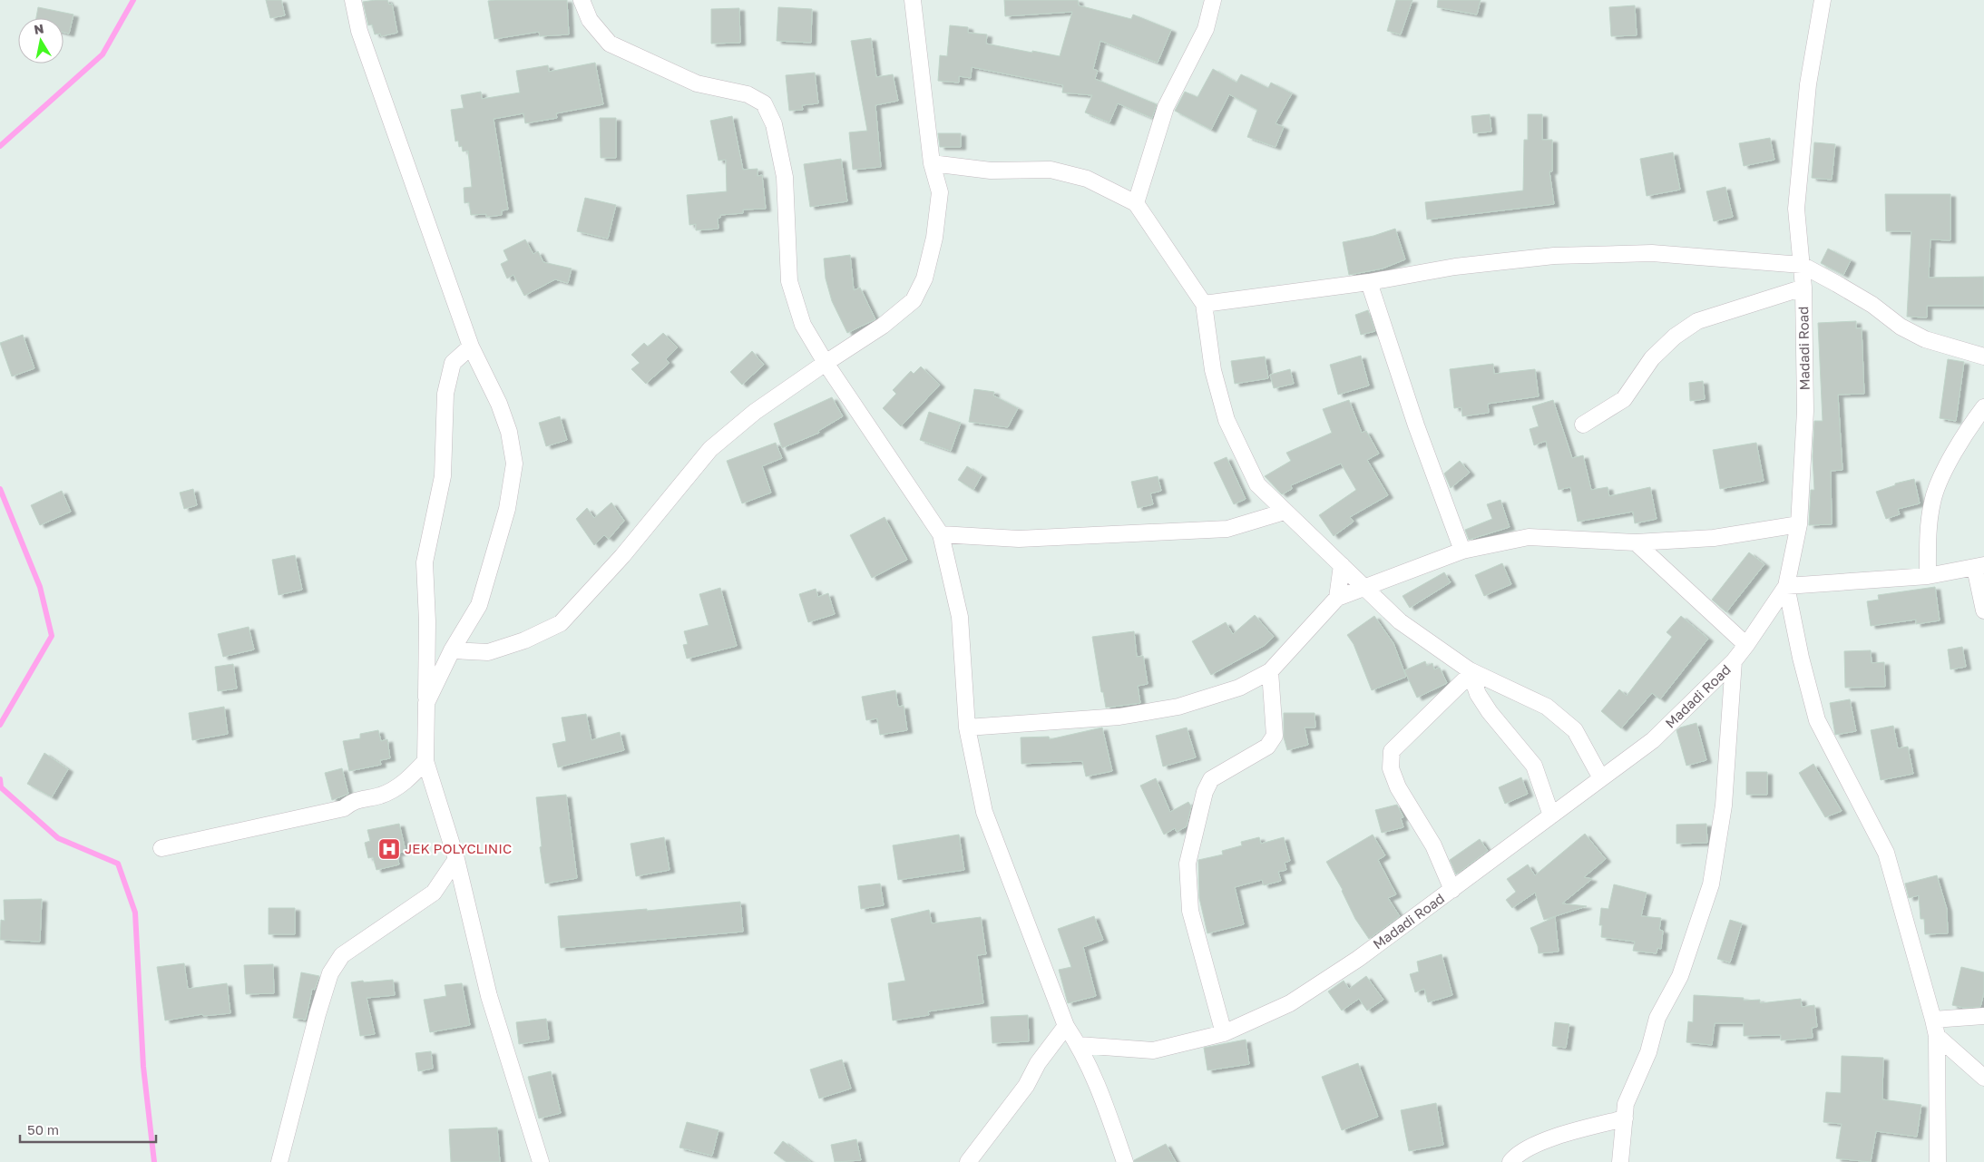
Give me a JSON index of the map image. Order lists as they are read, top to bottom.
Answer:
{
  "streets": {
    "street": ["Madadi Road"]
  },
  "places": {
    "hospital": ["JEK POLYCLINIC"]
  },
  "scale_bar": "50 m",
  "north": "top"
}
